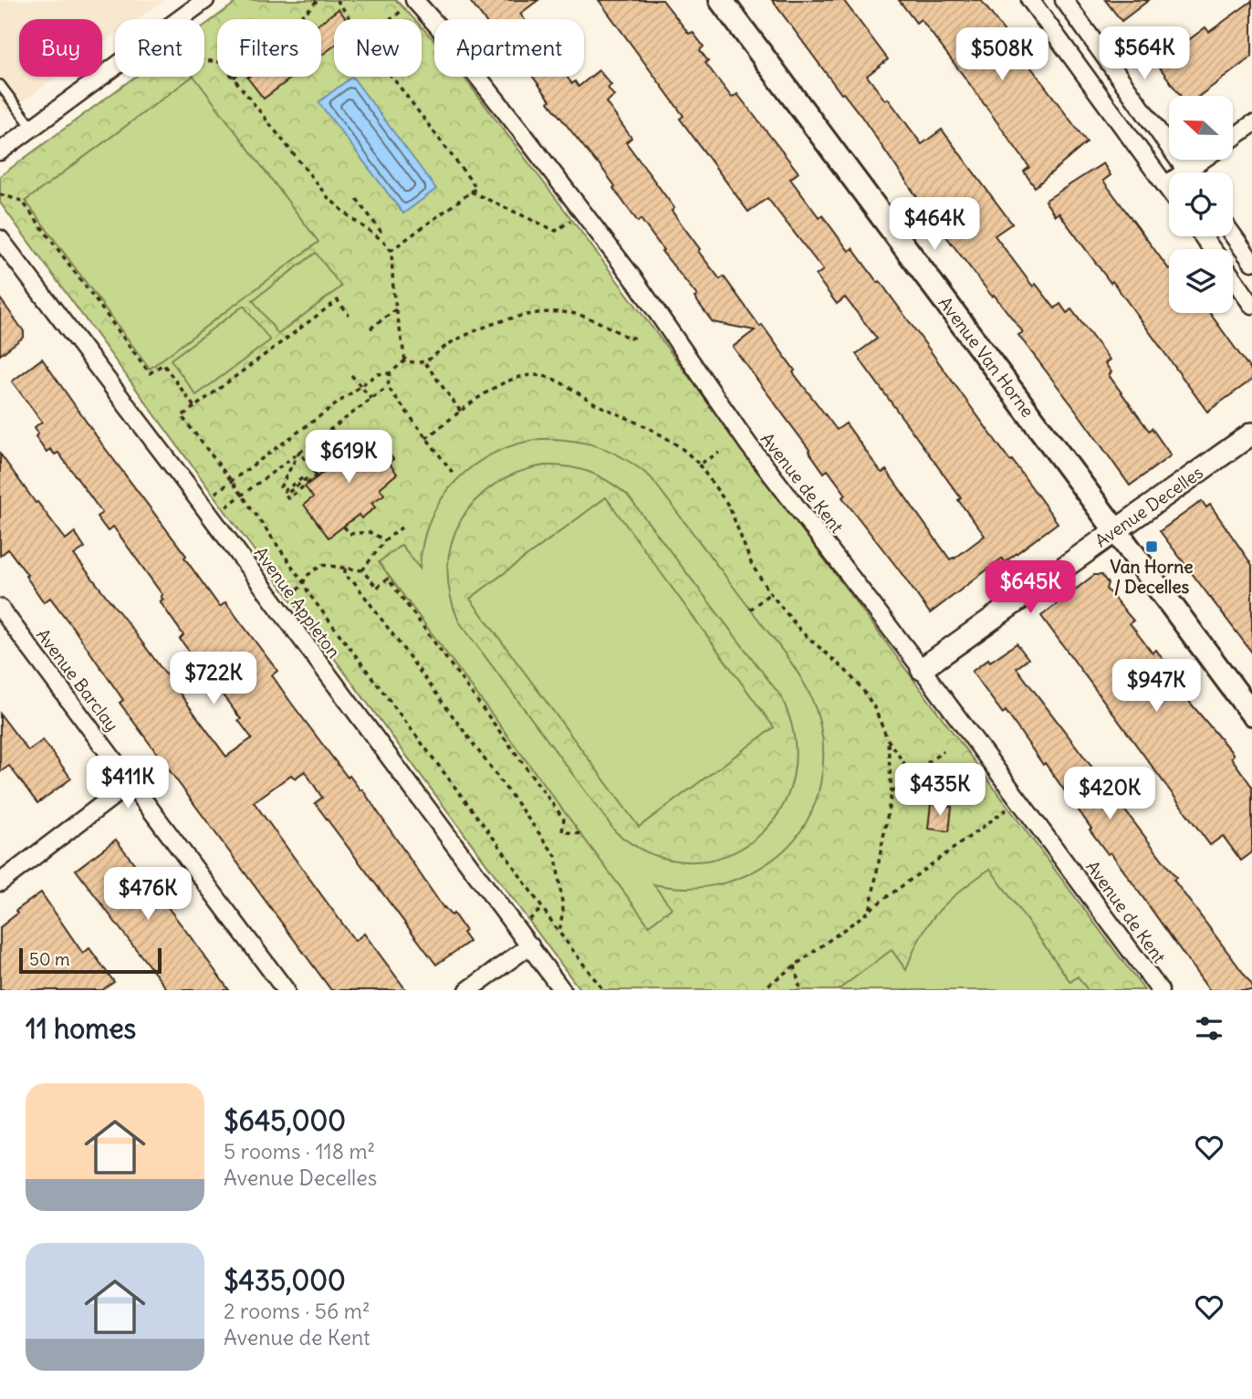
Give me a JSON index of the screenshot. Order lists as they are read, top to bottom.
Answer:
{
  "streets": {
    "main road": ["Avenue Van Horne"],
    "street": [
      "Avenue de Kent",
      "Avenue Decelles",
      "Avenue Appleton",
      "Avenue Barclay"
    ]
  },
  "crossings": [
    ["Avenue Van Horne", "Avenue Decelles"],
    ["Avenue de Kent", "Avenue Decelles"]
  ],
  "places": {
    "transit": ["Van Horne / Decelles"]
  },
  "scale_bar": "50 m",
  "north": "left",
  "page": {
    "chip": [
      "Buy",
      "Rent",
      "Filters",
      "New",
      "Apartment"
    ],
    "price": [
      "$564K",
      "$508K",
      "$464K",
      "$619K",
      "$645K",
      "$722K",
      "$947K",
      "$411K",
      "$435K",
      "$420K",
      "$476K"
    ],
    "scale": "50 m",
    "heading": "11 homes",
    "list": [
      {
        "name": "$645,000",
        "note": "5 rooms · 118 m² · Avenue Decelles"
      },
      {
        "name": "$435,000",
        "note": "2 rooms · 56 m² · Avenue de Kent"
      }
    ]
  }
}
